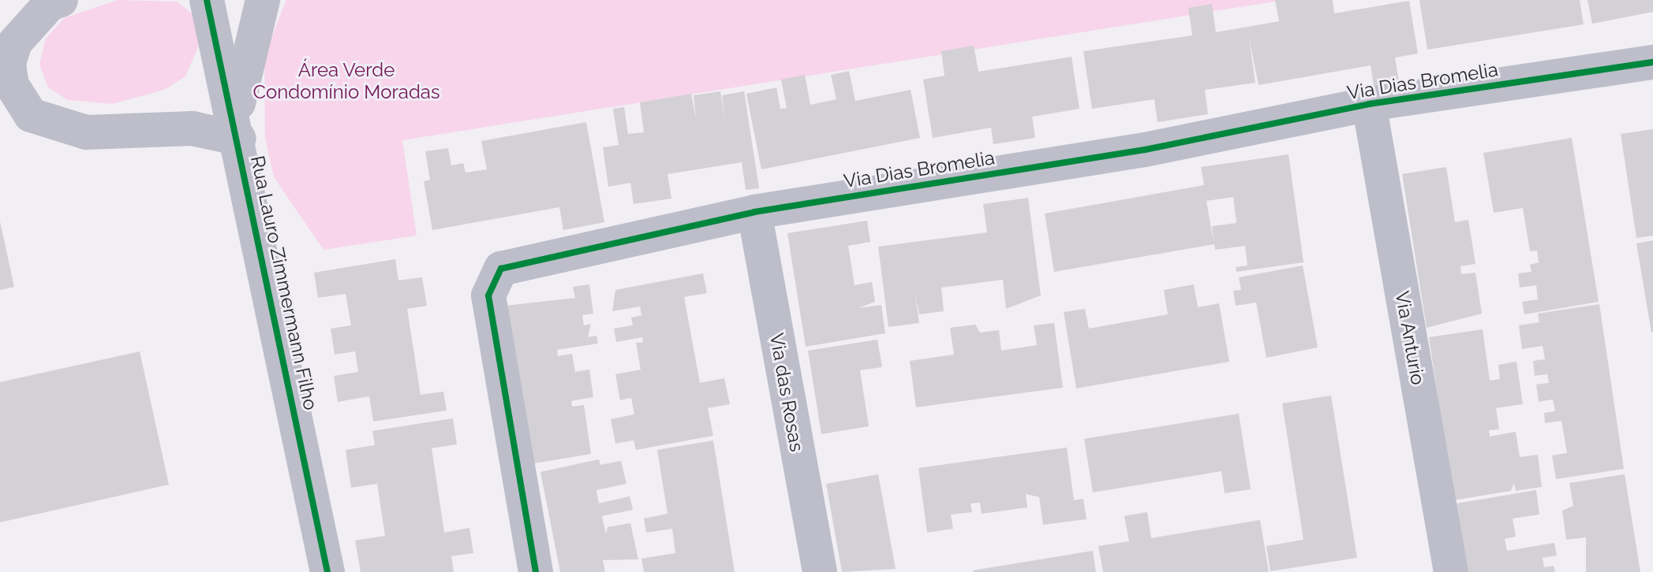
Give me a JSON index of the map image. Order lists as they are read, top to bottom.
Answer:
{
  "streets": {
    "street": [
      "Via Dias Bromelia",
      "Rua Lauro Zimmermann Filho",
      "Via Anturio",
      "Via das Rosas"
    ]
  },
  "crossings": [
    ["Via Dias Bromelia", "Via Anturio"],
    ["Via Dias Bromelia", "Via das Rosas"]
  ],
  "parks": ["Área Verde Condomínio Moradas"]
}
